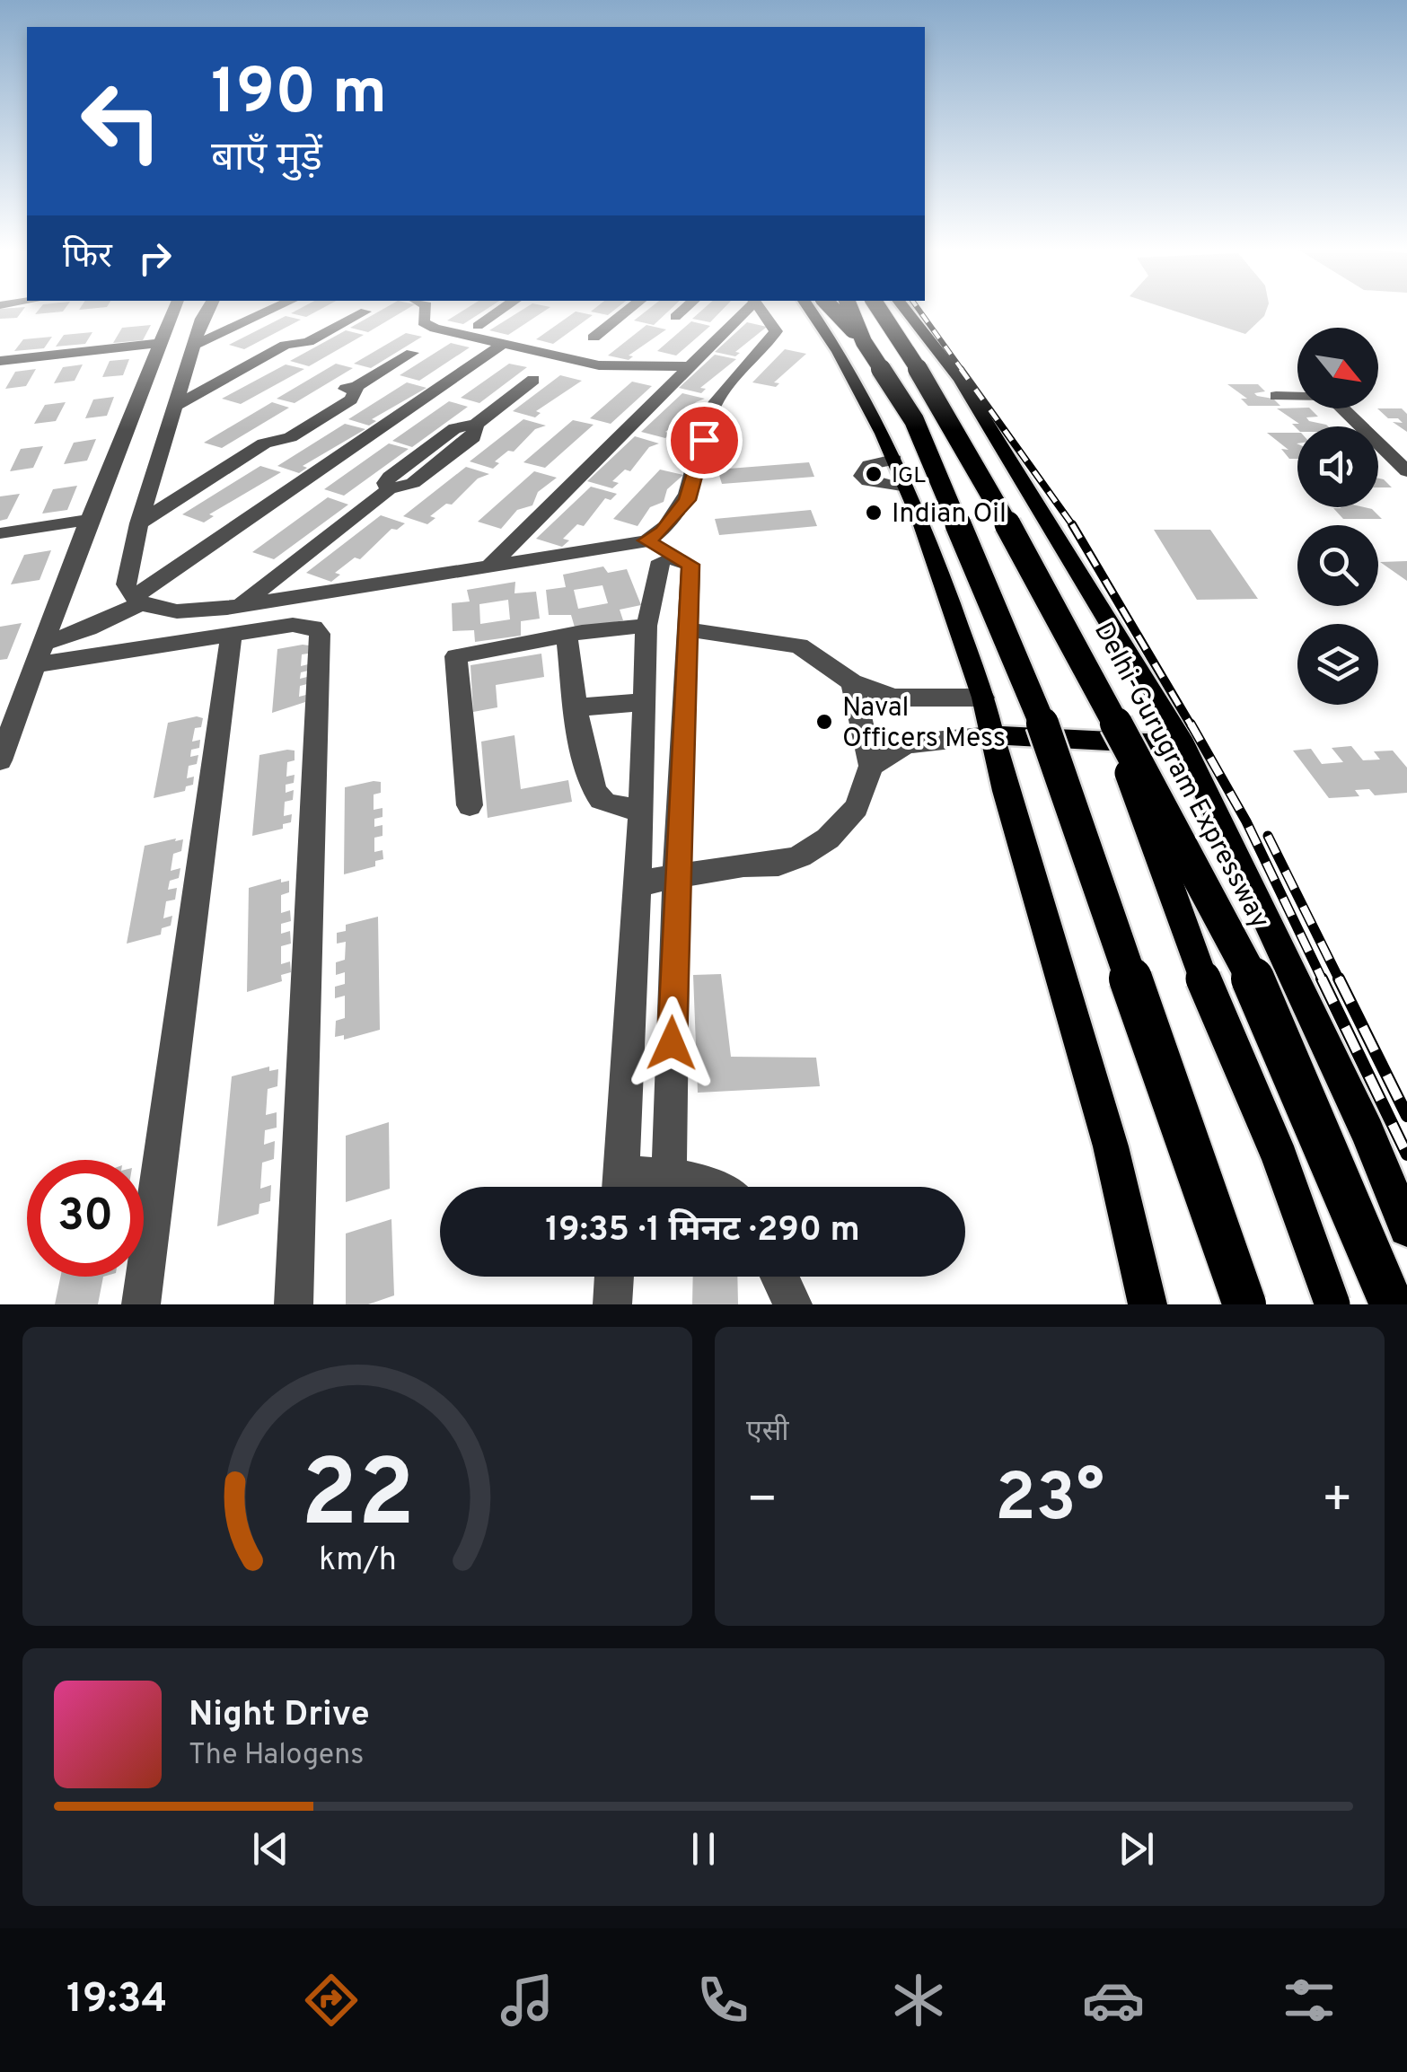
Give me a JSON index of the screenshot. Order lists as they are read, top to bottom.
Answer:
{
  "streets": {
    "highway": ["Delhi-Gurugram Expressway"]
  },
  "places": ["IGL", "Indian Oil", "Naval Officers Mess"],
  "north": "bottom right",
  "page": {
    "turn": ["190 m", "बाएँ मुड़ें"],
    "then": "फिर",
    "limit": "30",
    "trip": "19:35 · 1 मिनट · 290 m",
    "tile": "एसी",
    "heat": ["−", "23°", "+"],
    "song": ["Night Drive", "The Halogens"],
    "tabs": "19:34",
    "gauge": ["22", "km/h"]
  }
}
